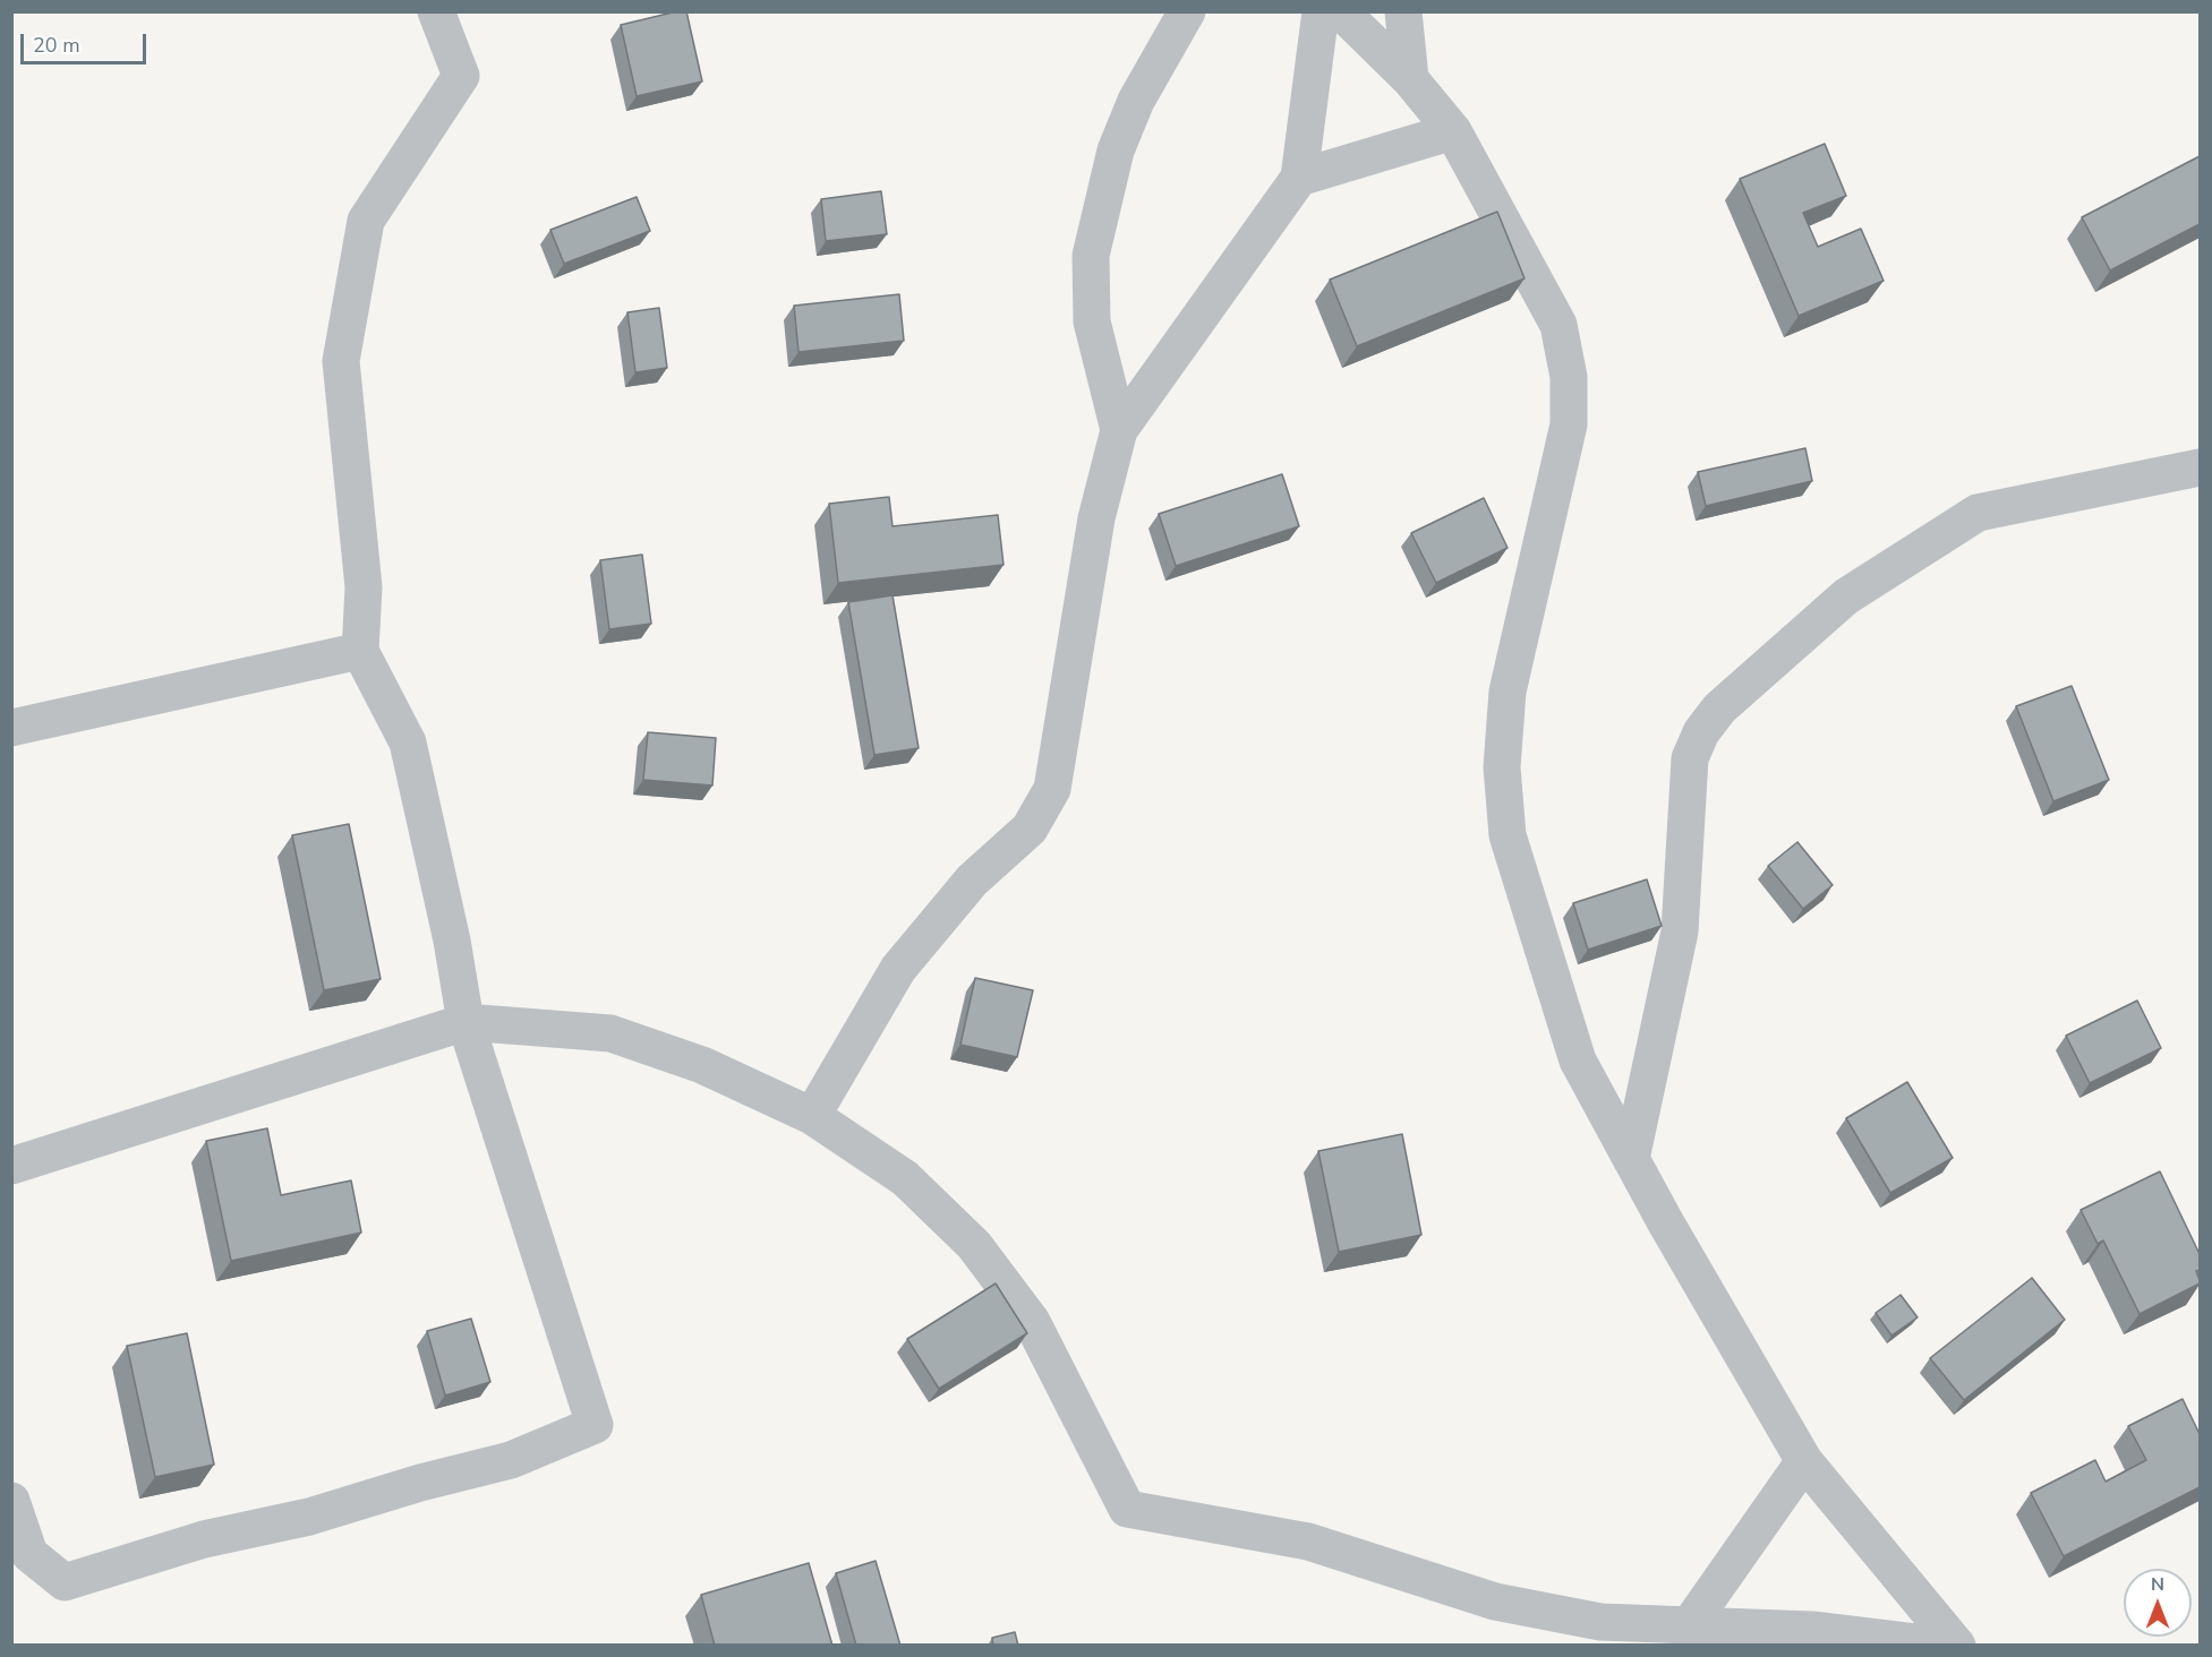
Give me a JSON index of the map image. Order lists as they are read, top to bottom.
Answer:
{
  "scale_bar": "20 m",
  "north": "top"
}
